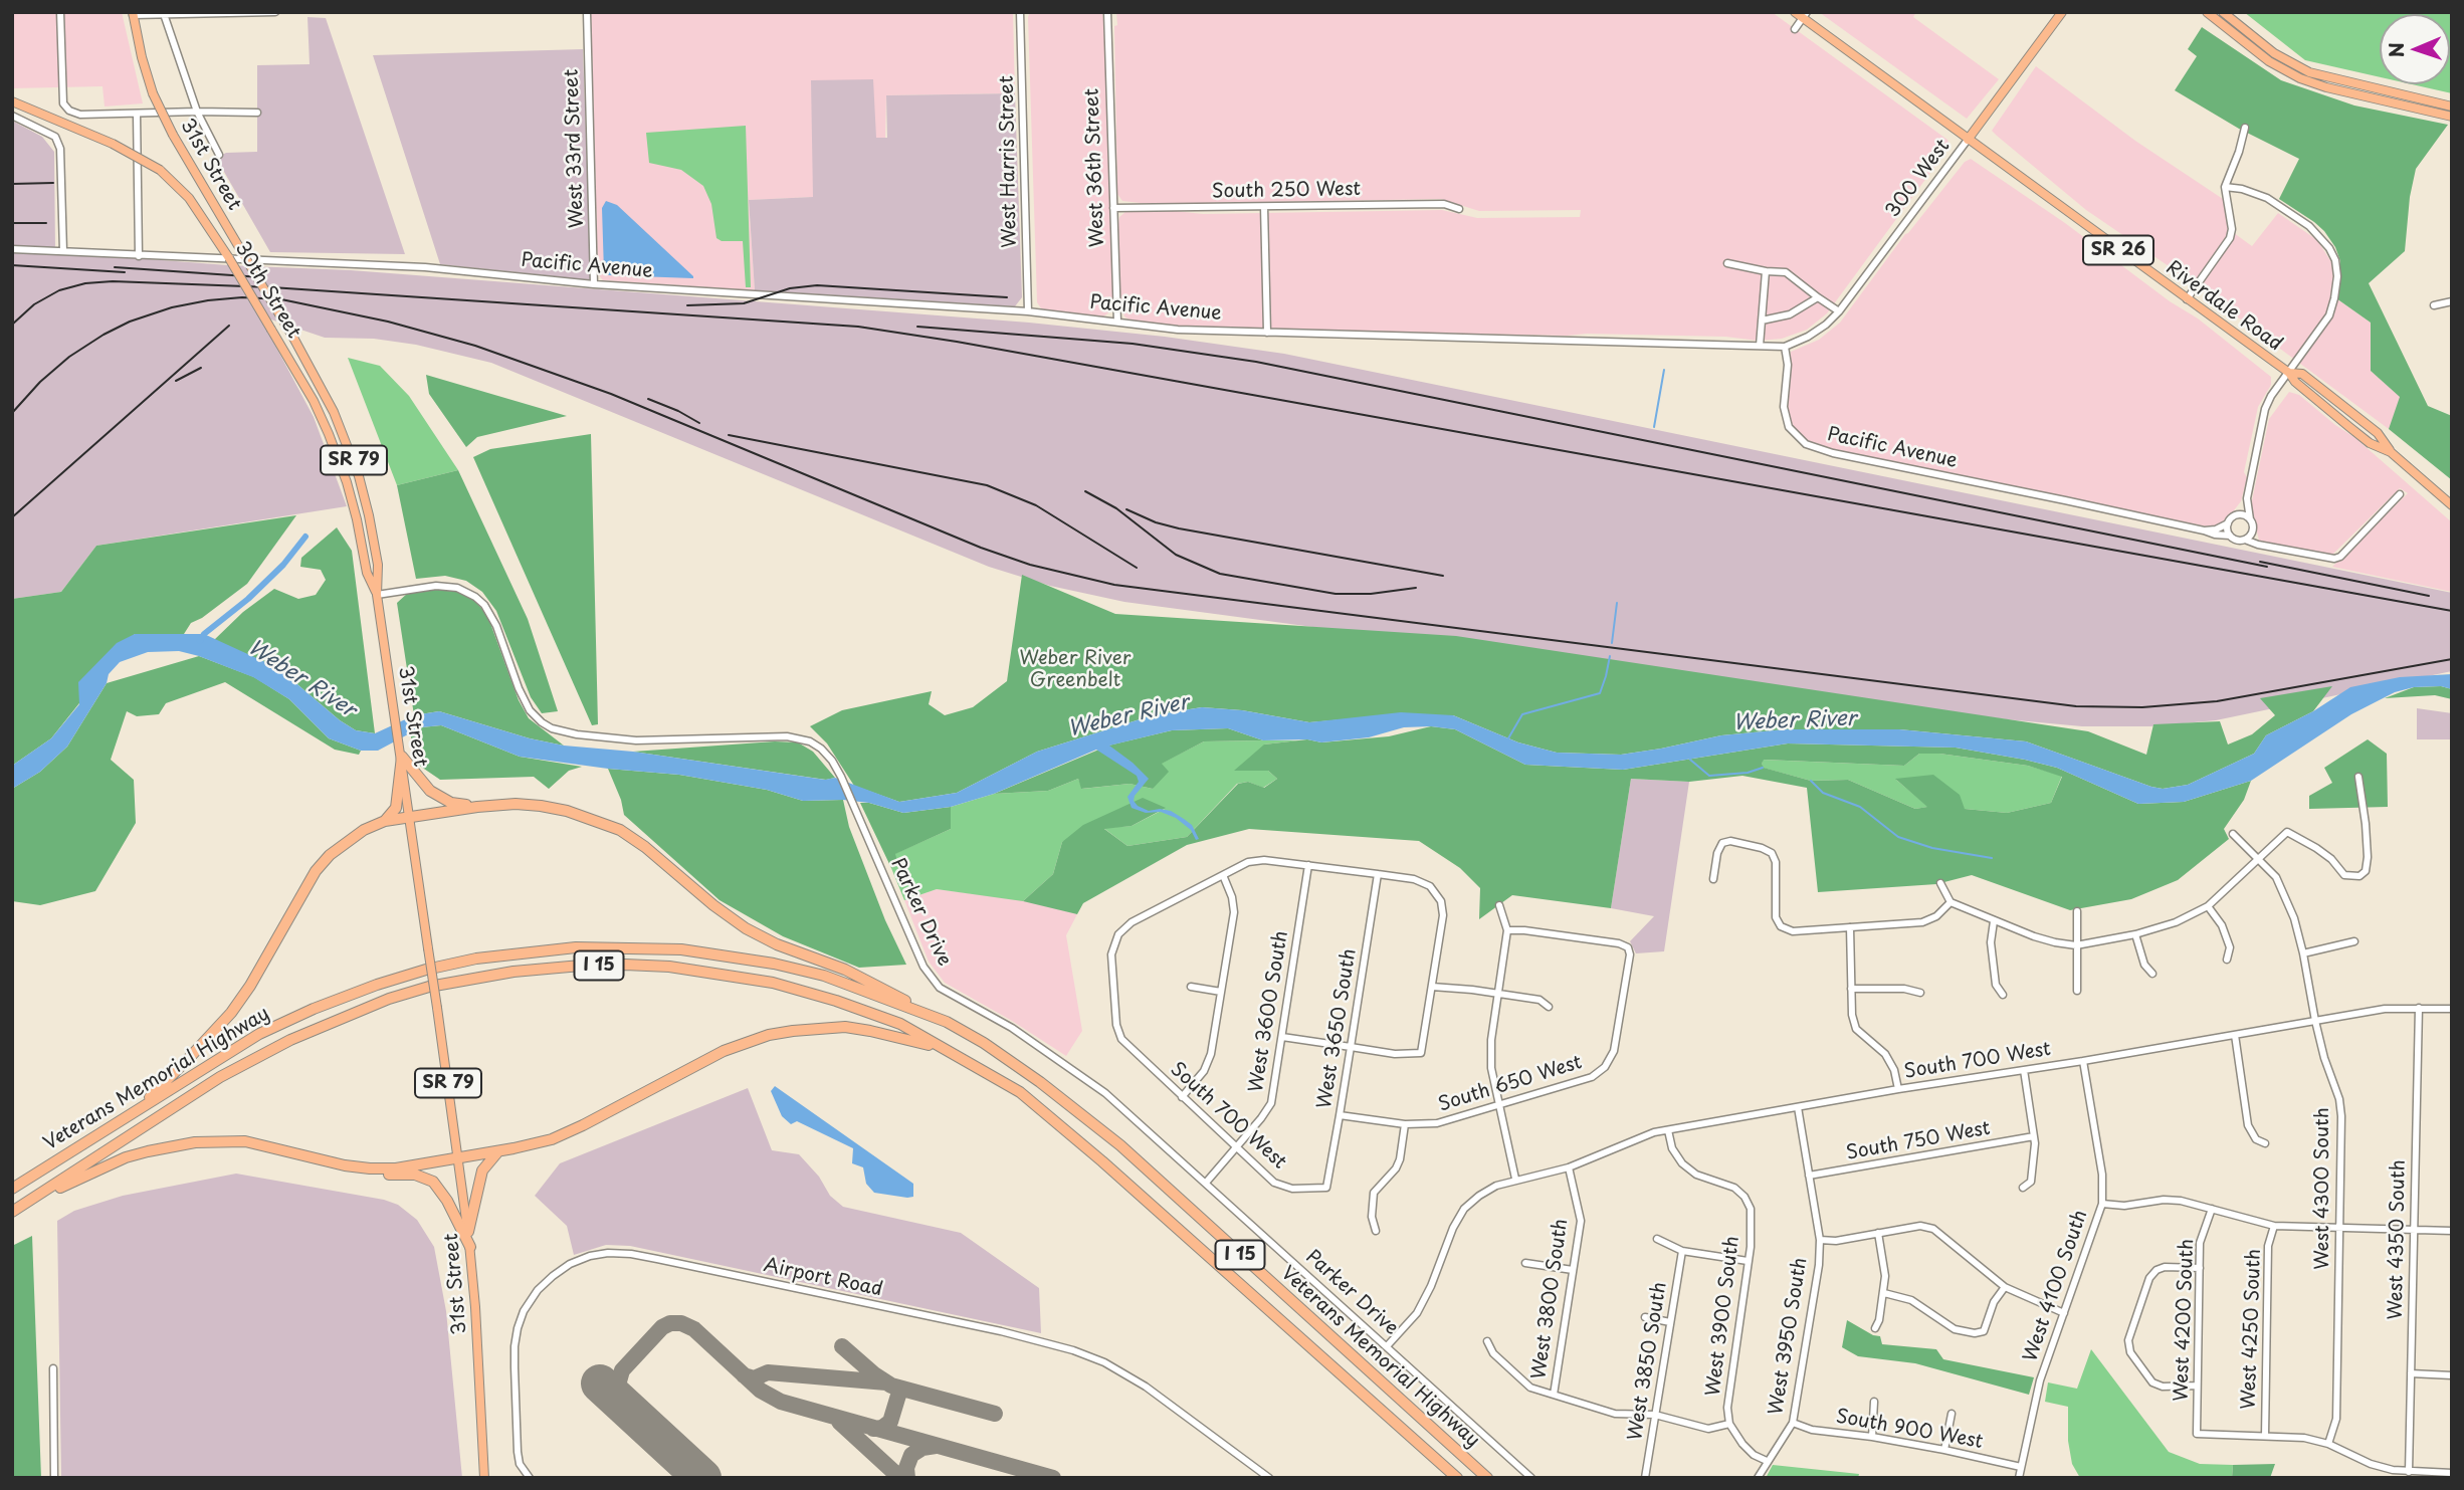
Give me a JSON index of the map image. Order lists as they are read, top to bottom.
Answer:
{
  "streets": {
    "highway": ["I 15", "Veterans Memorial Highway"],
    "main road": [
      "31st Street",
      "300 West",
      "SR 26",
      "30th Street",
      "Riverdale Road",
      "SR 79"
    ],
    "street": [
      "West 33rd Street",
      "West Harris Street",
      "West 36th Street",
      "South 250 West",
      "Pacific Avenue",
      "Parker Drive",
      "West 3600 South",
      "West 3650 South",
      "South 700 West",
      "South 650 West",
      "South 750 West",
      "West 4300 South",
      "West 4350 South",
      "Airport Road",
      "West 4100 South",
      "West 3800 South",
      "West 3900 South",
      "West 4200 South",
      "West 4250 South",
      "West 3950 South",
      "West 3850 South",
      "South 900 West"
    ]
  },
  "crossings": [
    ["West 33rd Street", "Pacific Avenue"],
    ["West Harris Street", "Pacific Avenue"],
    ["31st Street", "30th Street"],
    ["31st Street", "Parker Drive"],
    ["West 36th Street", "South 250 West"],
    ["West 36th Street", "Pacific Avenue"],
    ["300 West", "SR 26"],
    ["300 West", "Pacific Avenue"],
    ["300 West", "Riverdale Road"],
    ["SR 26", "Riverdale Road"],
    ["30th Street", "Parker Drive"],
    ["Parker Drive", "West 3600 South"],
    ["Parker Drive", "South 700 West"],
    ["West 3600 South", "South 700 West"],
    ["West 3650 South", "South 700 West"],
    ["West 3650 South", "South 650 West"],
    ["South 700 West", "West 4300 South"],
    ["South 700 West", "West 4350 South"],
    ["South 700 West", "West 4100 South"],
    ["South 700 West", "West 3800 South"],
    ["South 700 West", "West 3900 South"],
    ["South 700 West", "West 3950 South"],
    ["South 750 West", "West 3950 South"],
    ["West 4100 South", "South 900 West"],
    ["West 4200 South", "West 4250 South"],
    ["West 3950 South", "South 900 West"]
  ],
  "water": ["Weber River"],
  "parks": ["Weber River Greenbelt"],
  "north": "left"
}
